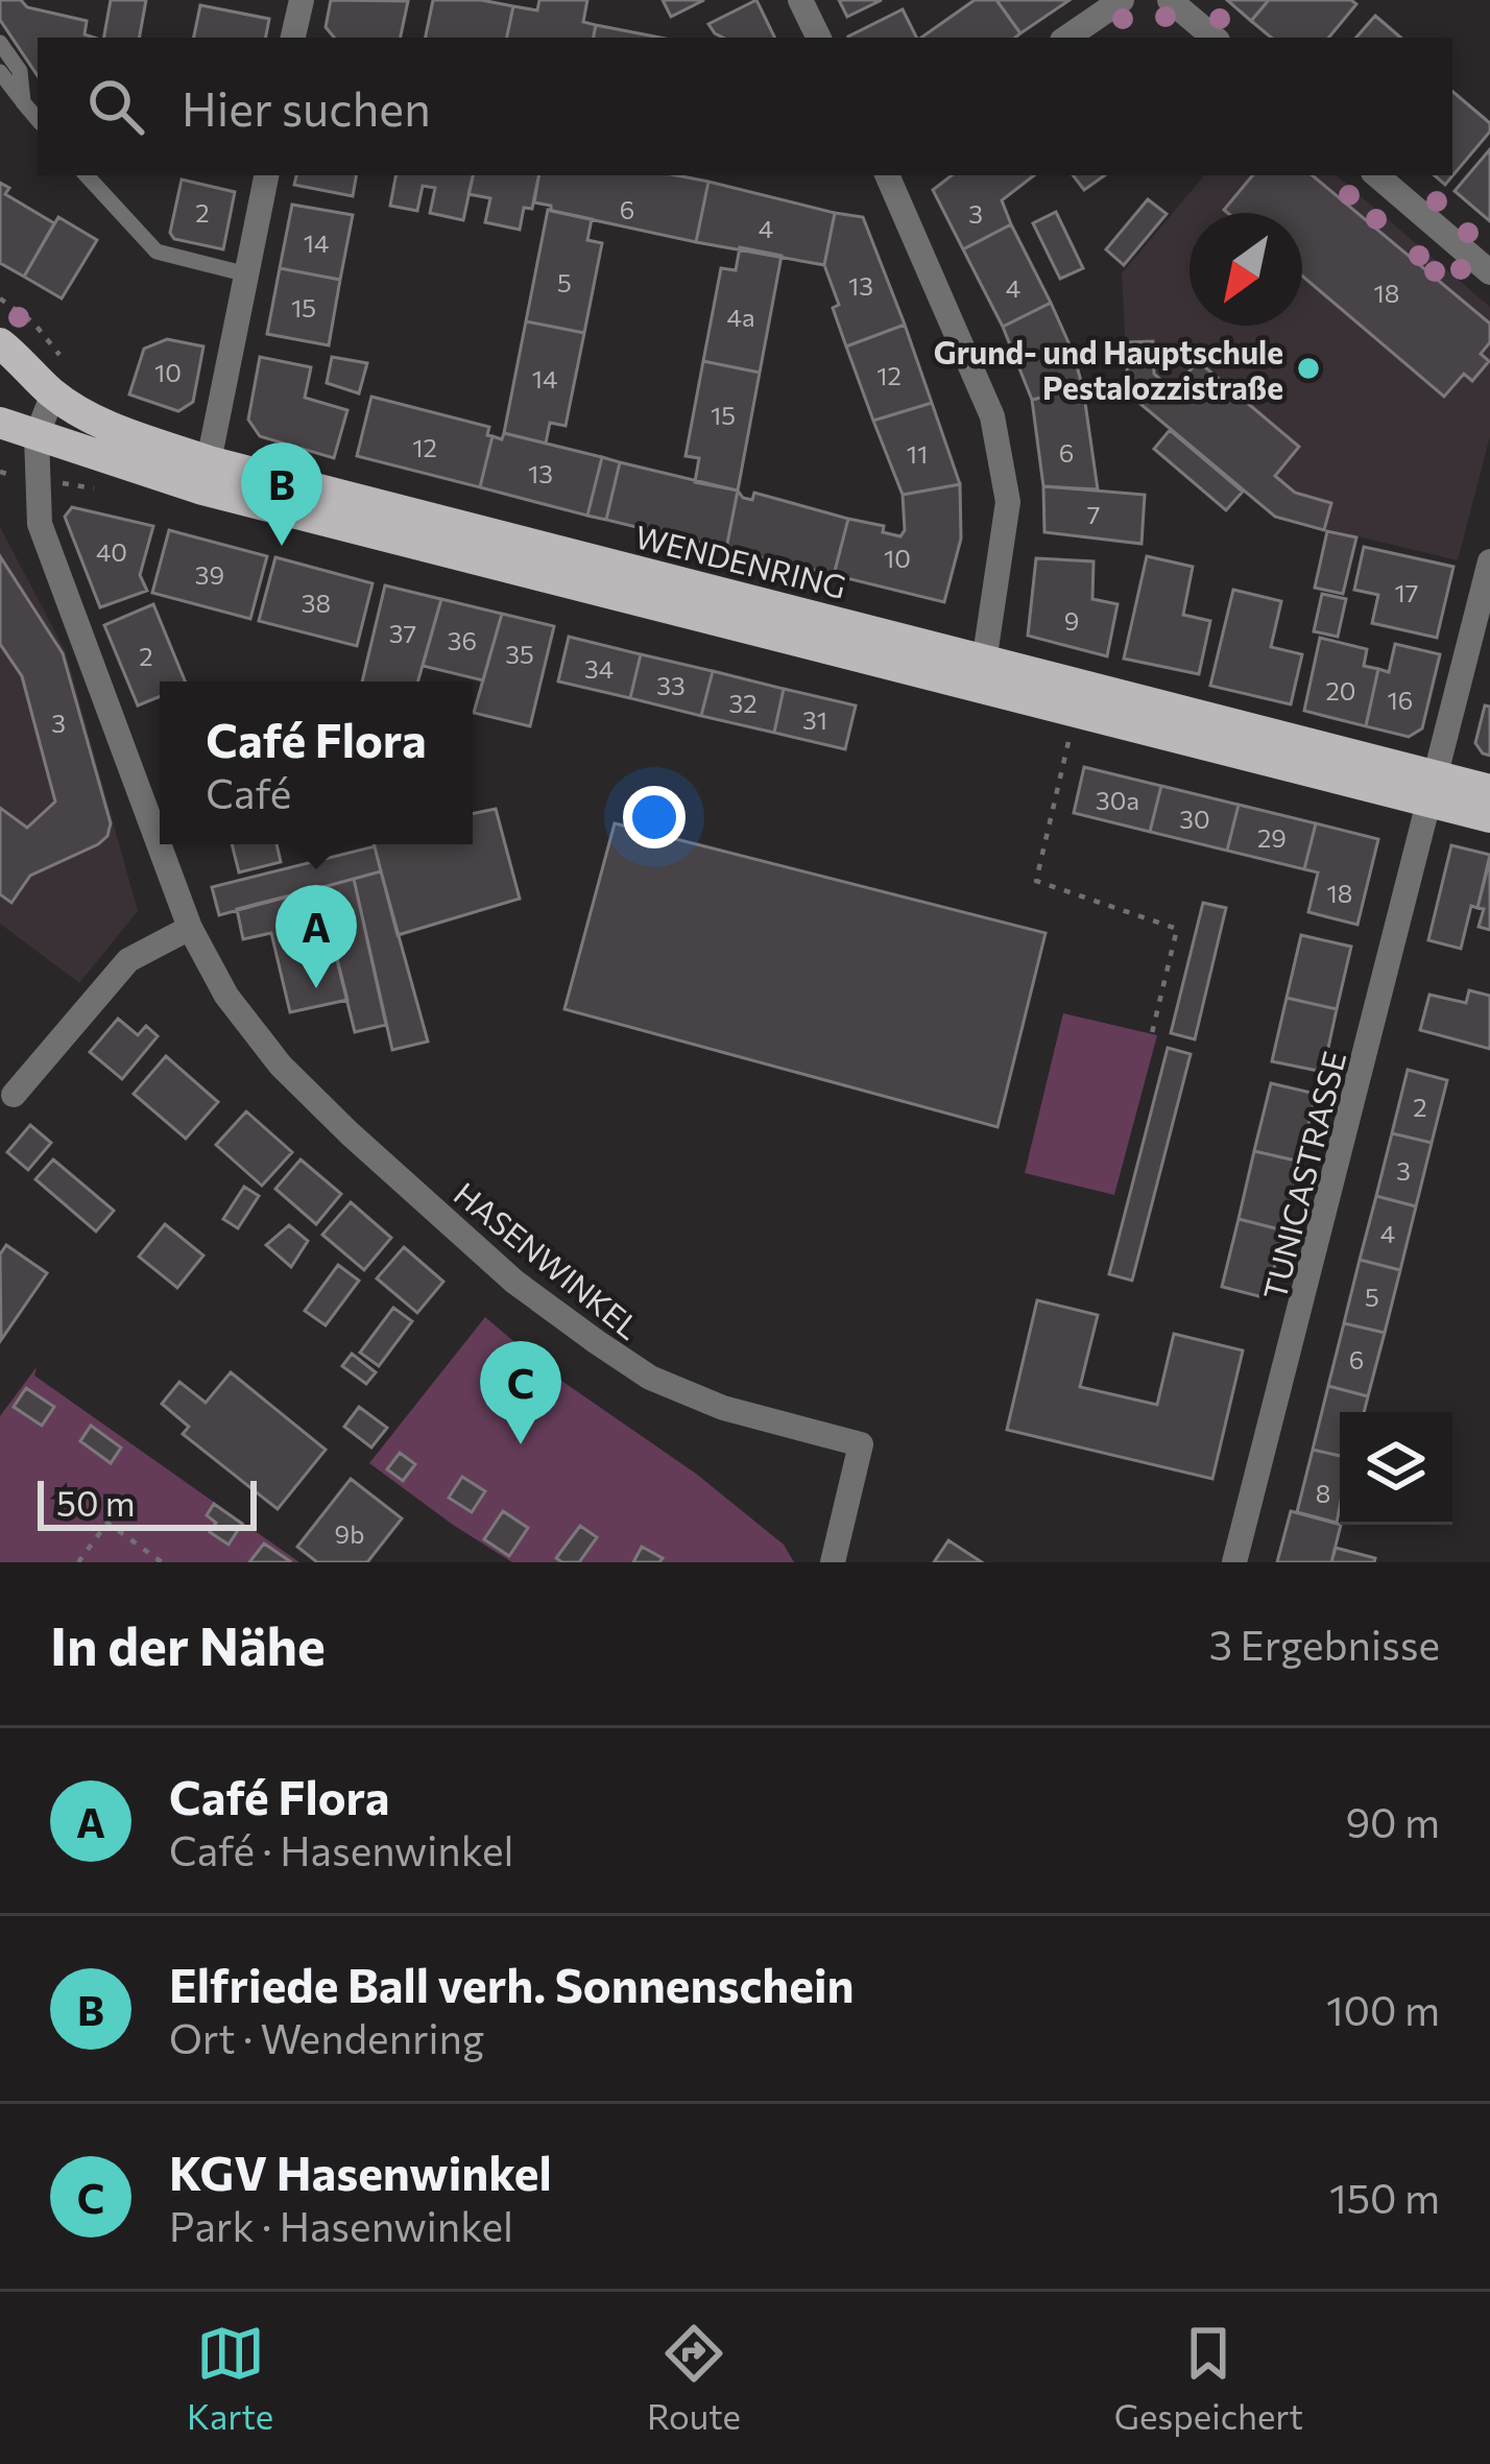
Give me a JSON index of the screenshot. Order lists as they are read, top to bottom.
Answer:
{
  "streets": {
    "main road": ["WENDENRING"],
    "street": ["TUNICASTRASSE", "HASENWINKEL"]
  },
  "crossings": [
    ["WENDENRING", "TUNICASTRASSE"],
    ["WENDENRING", "HASENWINKEL"]
  ],
  "places": ["Grund- und Hauptschule Pestalozzistraße"],
  "house_numbers": [
    "6",
    "2",
    "3",
    "4",
    "14",
    "5",
    "13",
    "4",
    "18",
    "15",
    "4a",
    "10",
    "12",
    "14",
    "15",
    "12",
    "6",
    "11",
    "13",
    "7",
    "40",
    "10",
    "39",
    "17",
    "38",
    "9",
    "37",
    "36",
    "35",
    "2",
    "34",
    "33",
    "20",
    "16",
    "32",
    "31",
    "3",
    "30a",
    "30",
    "29",
    "18",
    "2",
    "3",
    "4",
    "5",
    "6",
    "8",
    "9b"
  ],
  "scale_bar": "50 m",
  "north": "bottom left",
  "page": {
    "search": "Hier suchen",
    "pins": ["B", "A", "C"],
    "popup": ["Café Flora", "Café"],
    "scale": "50 m",
    "heading": ["In der Nähe", "3 Ergebnisse"],
    "list": [
      {
        "mark": "A",
        "name": "Café Flora",
        "note": "Café · Hasenwinkel",
        "value": "90 m"
      },
      {
        "mark": "B",
        "name": "Elfriede Ball verh. Sonnenschein",
        "note": "Ort · Wendenring",
        "value": "100 m"
      },
      {
        "mark": "C",
        "name": "KGV Hasenwinkel",
        "note": "Park · Hasenwinkel",
        "value": "150 m"
      }
    ],
    "nav": ["Karte", "Route", "Gespeichert"]
  }
}
